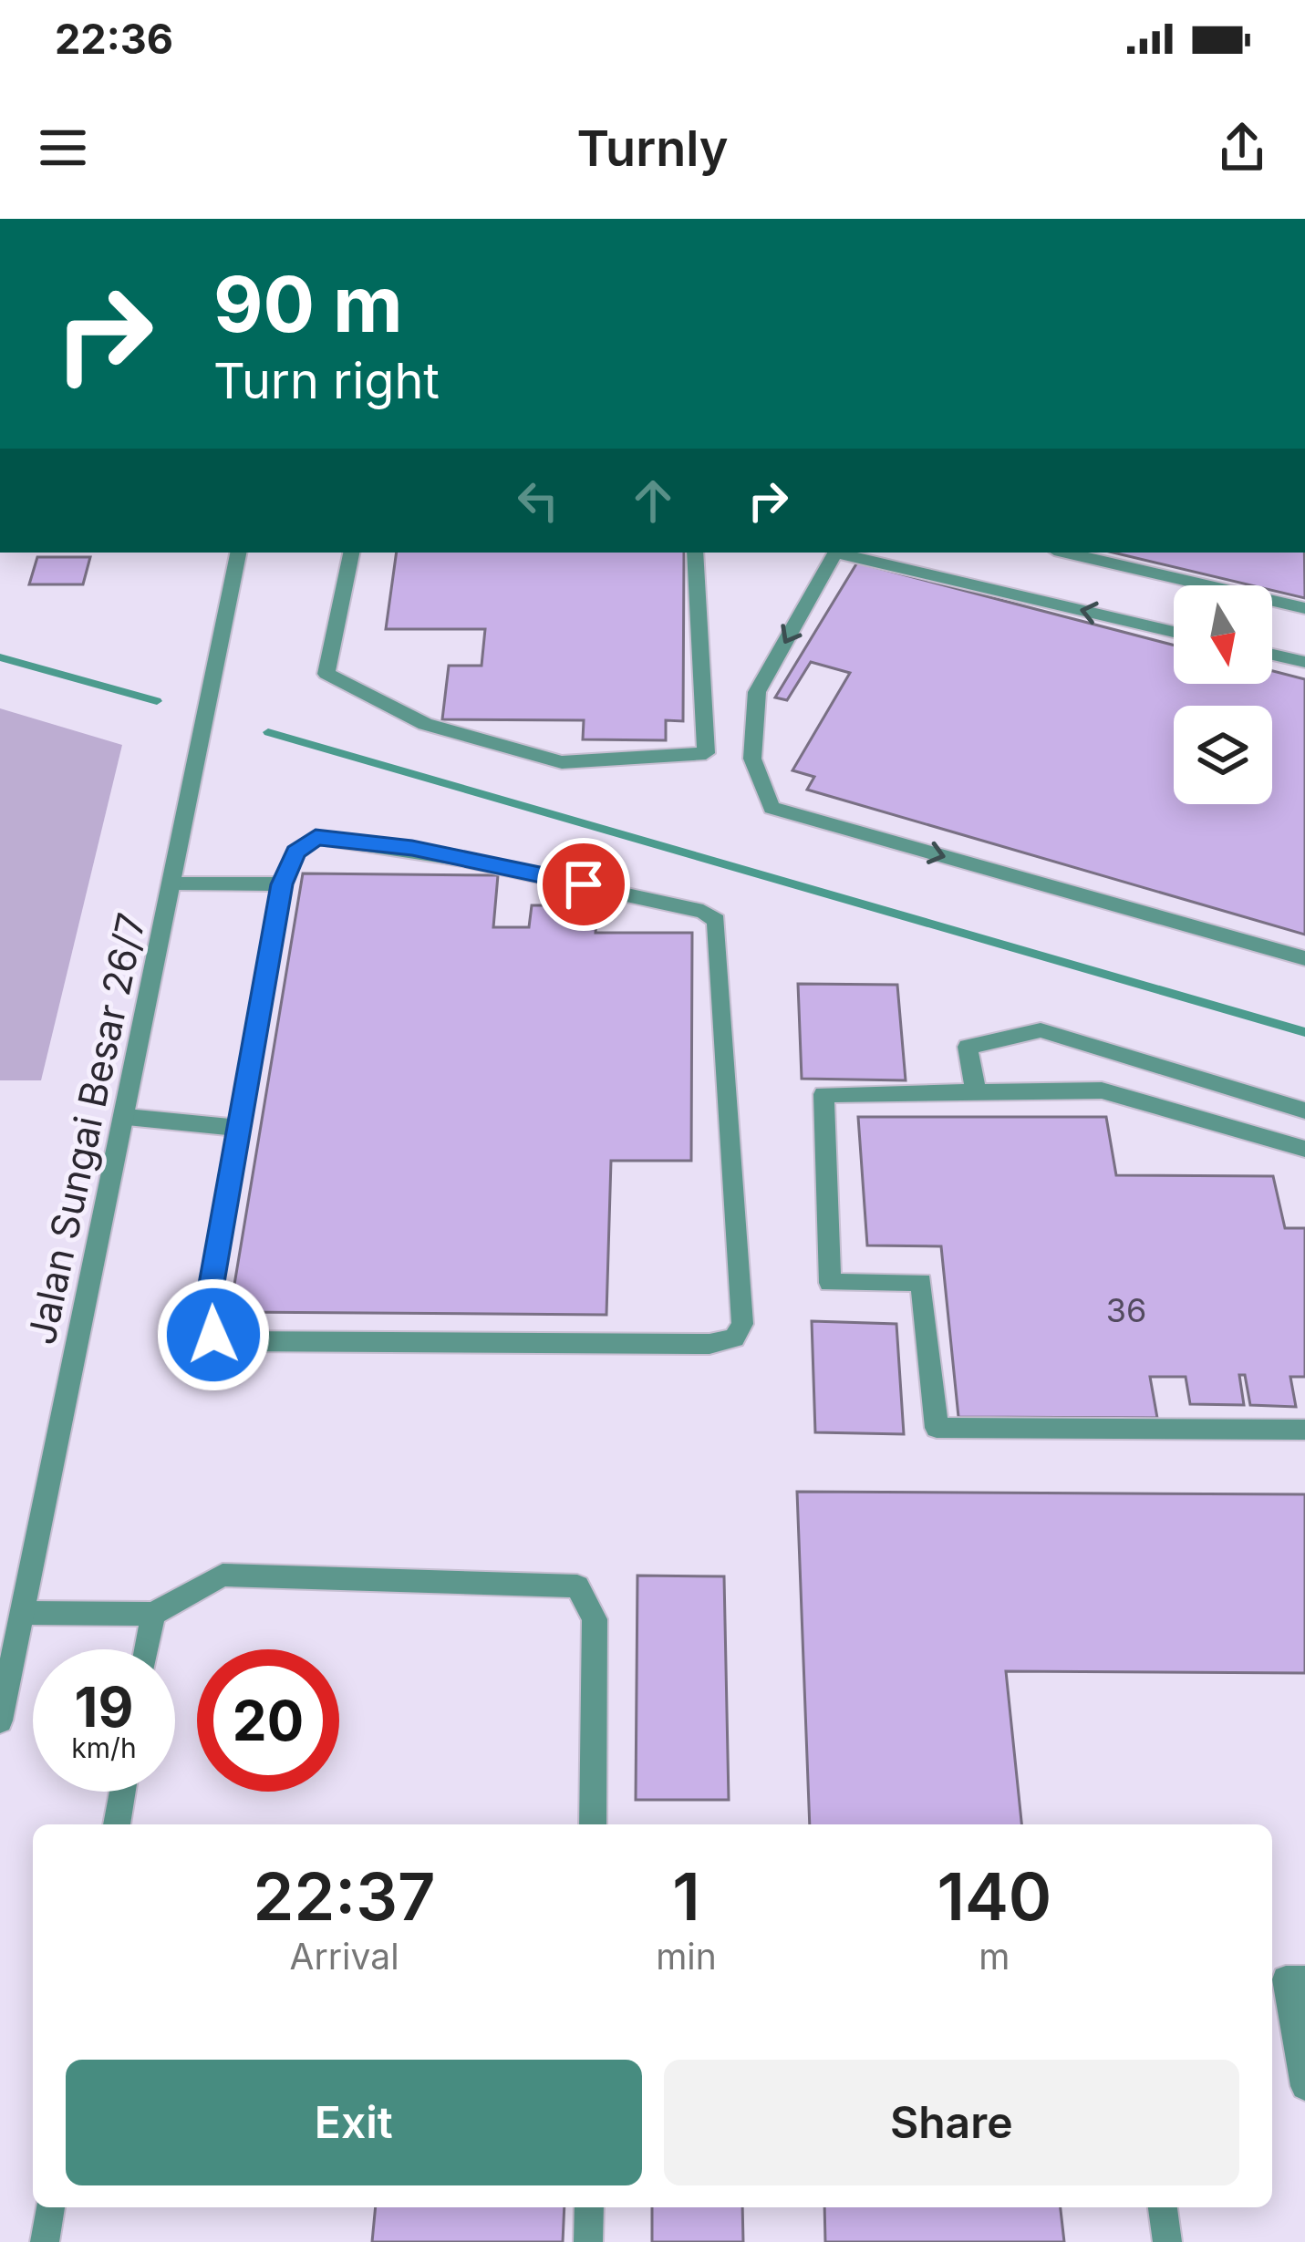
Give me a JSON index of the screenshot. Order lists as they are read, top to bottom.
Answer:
{
  "streets": {
    "street": ["Jalan Sungai Besar 26/7"]
  },
  "house_numbers": ["36"],
  "north": "bottom",
  "page": {
    "status": "22:36",
    "header": "Turnly",
    "turn": ["90 m", "Turn right"],
    "speed": "19 km/h",
    "limit": "20",
    "eta": [
      "22:37",
      "Arrival",
      "1",
      "min",
      "140",
      "m"
    ],
    "buttons": ["Exit", "Share"]
  }
}
